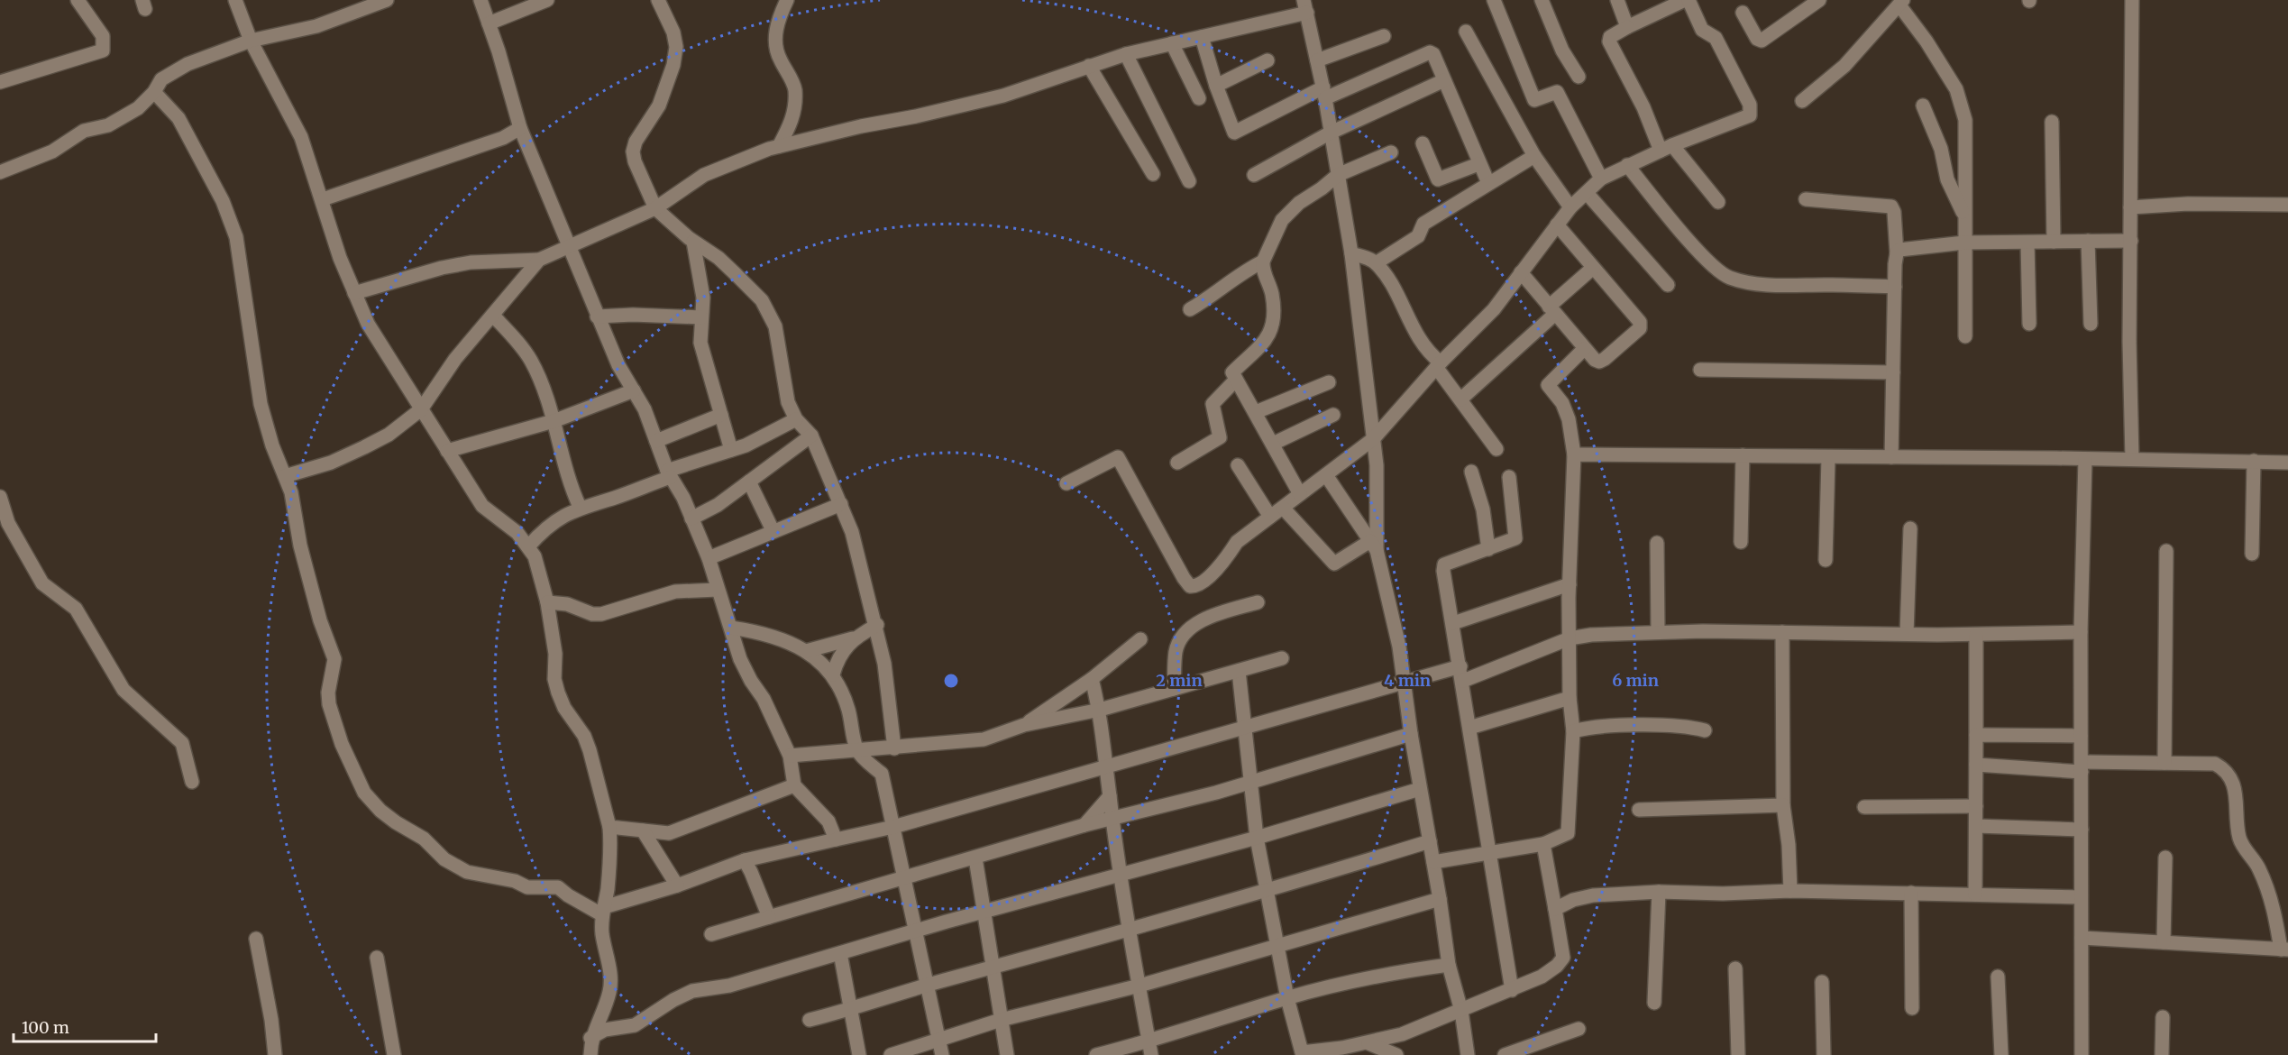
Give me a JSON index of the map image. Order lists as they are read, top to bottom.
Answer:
{
  "scale_bar": "100 m",
  "rings": ["2 min", "4 min", "6 min"]
}
